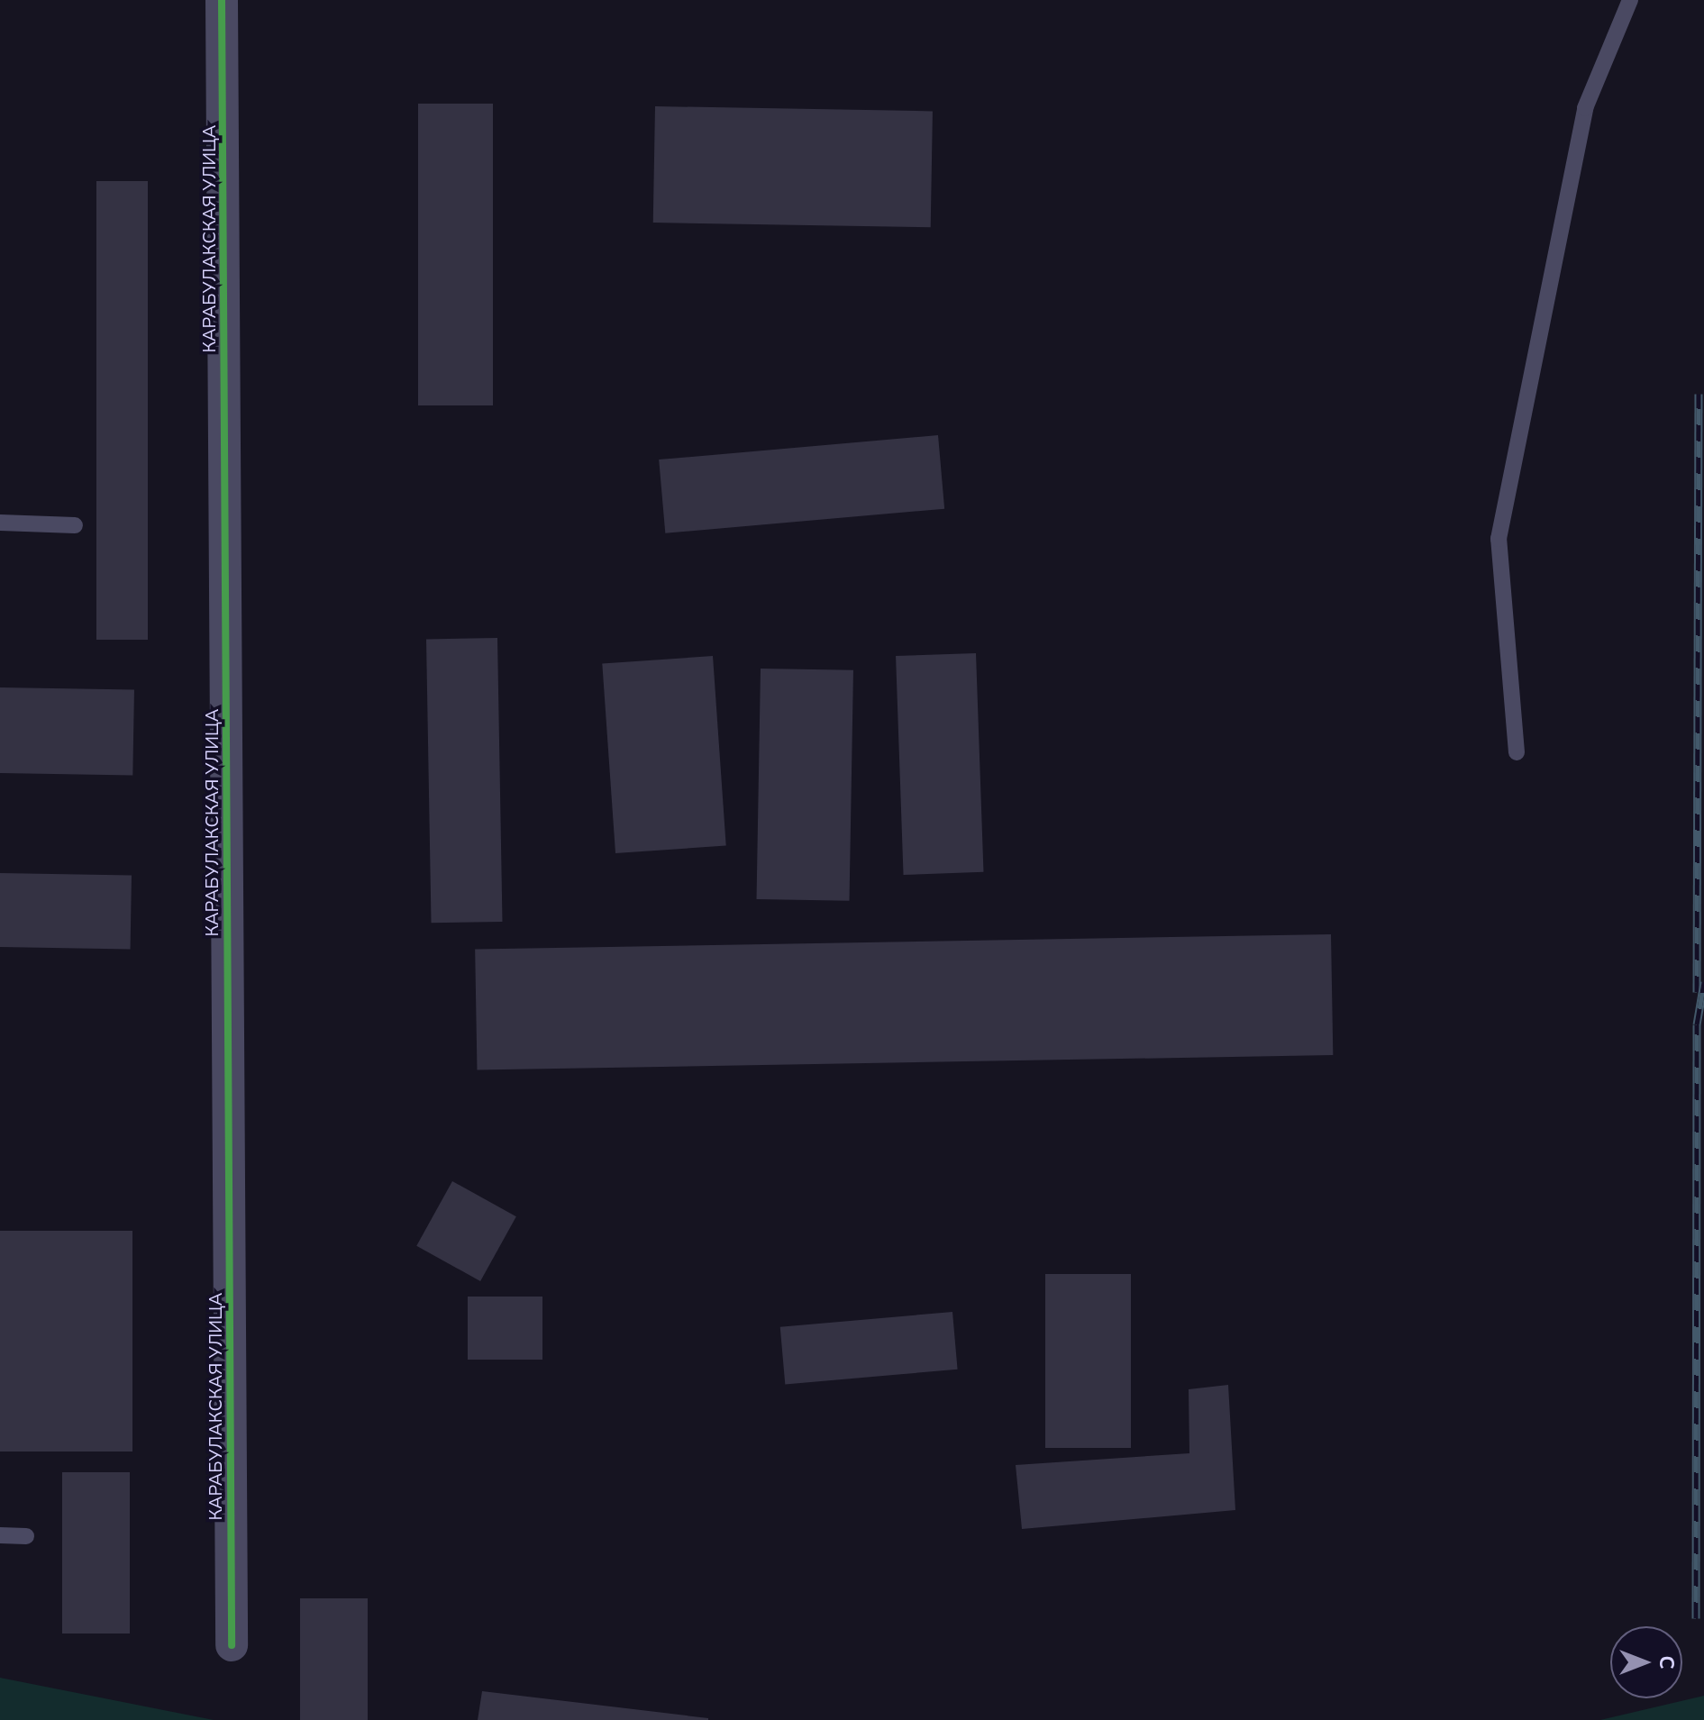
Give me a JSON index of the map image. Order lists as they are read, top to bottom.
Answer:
{
  "streets": {
    "street": ["КАРАБУЛАКСКАЯ УЛИЦА"]
  },
  "north": "right"
}
